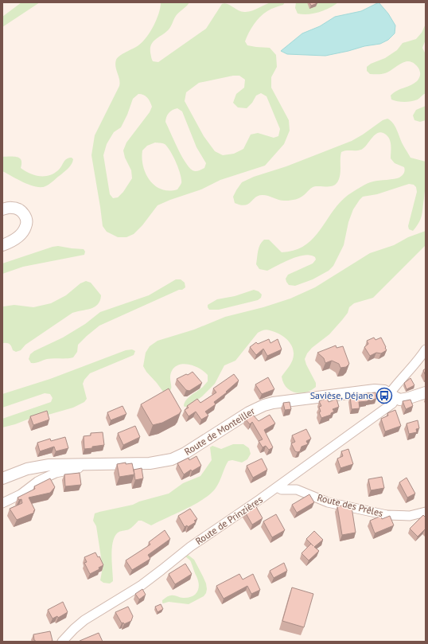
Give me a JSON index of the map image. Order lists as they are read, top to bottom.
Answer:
{
  "streets": {
    "street": ["Route de Monteiller", "Route des Prêles", "Route de Prinzières"]
  },
  "crossings": [
    ["Route de Monteiller", "Route de Prinzières"],
    ["Route des Prêles", "Route de Prinzières"]
  ],
  "places": {
    "bus stop": ["Savièse, Déjane"]
  }
}
